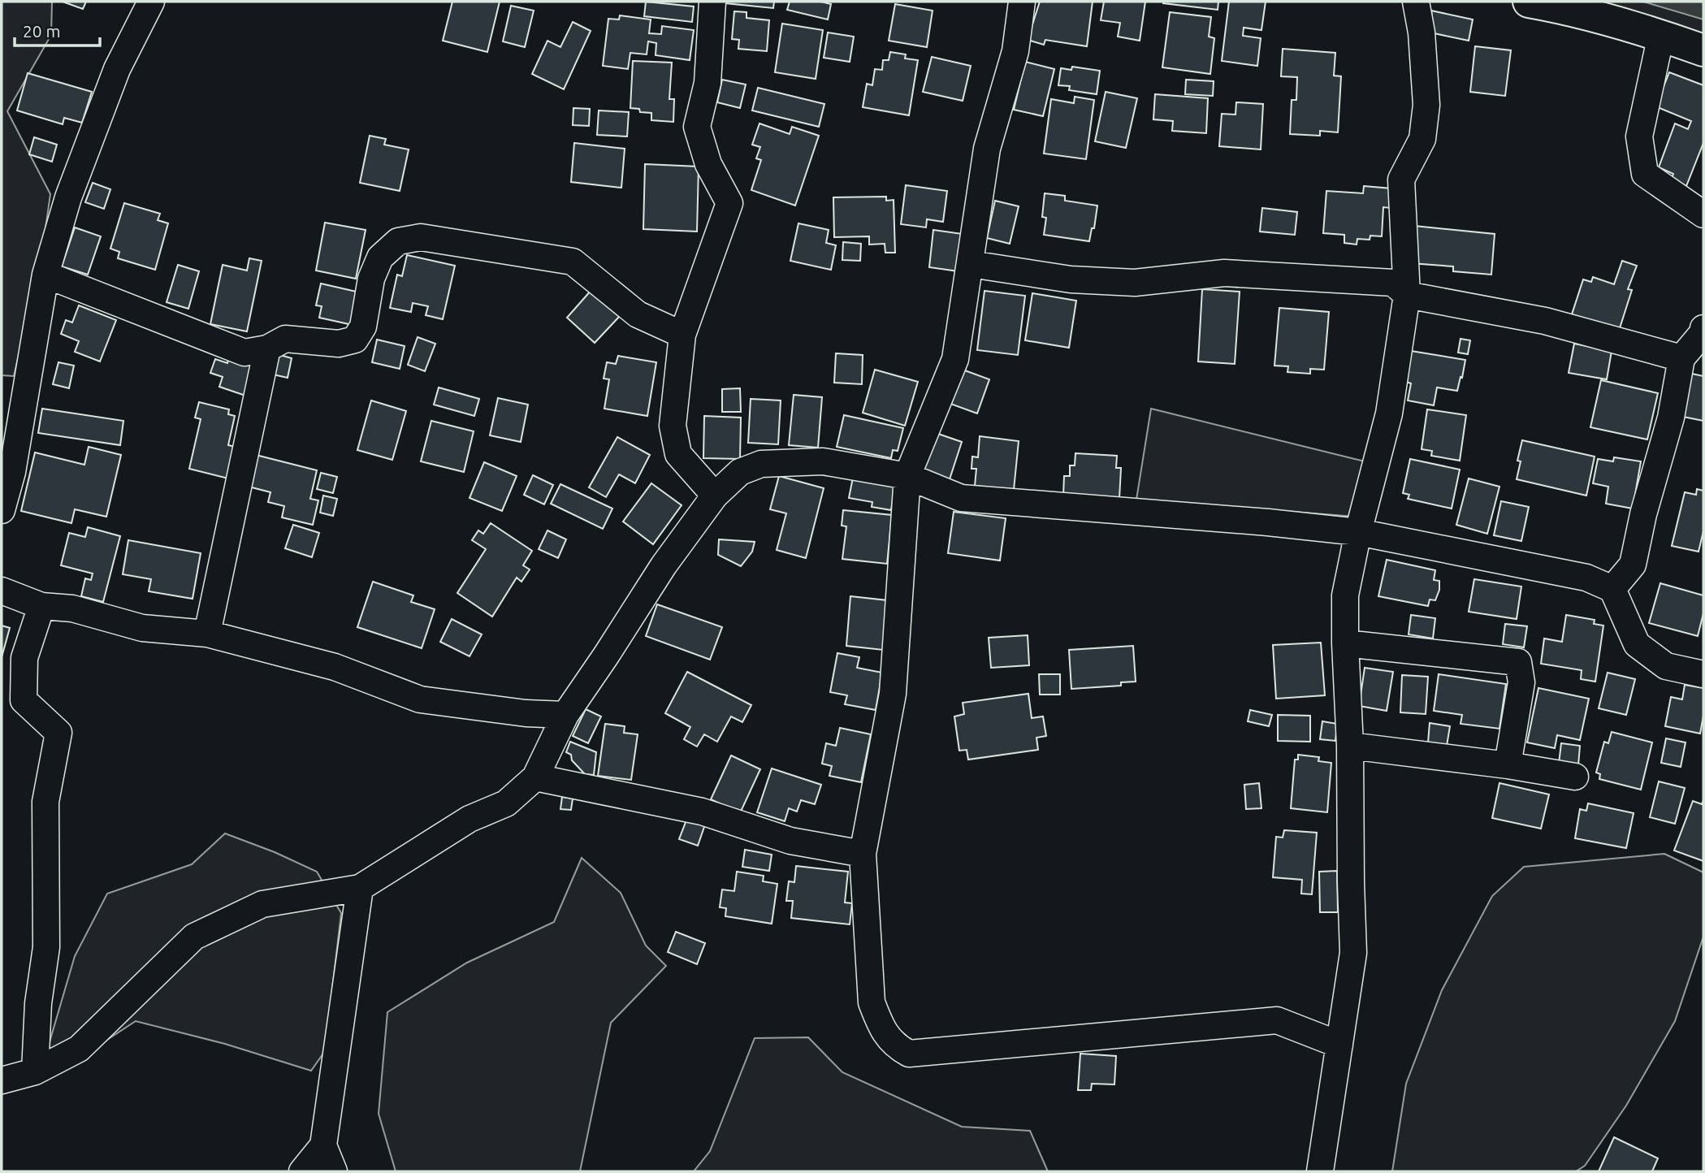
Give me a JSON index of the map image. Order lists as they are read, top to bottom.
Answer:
{
  "scale_bar": "20 m"
}
